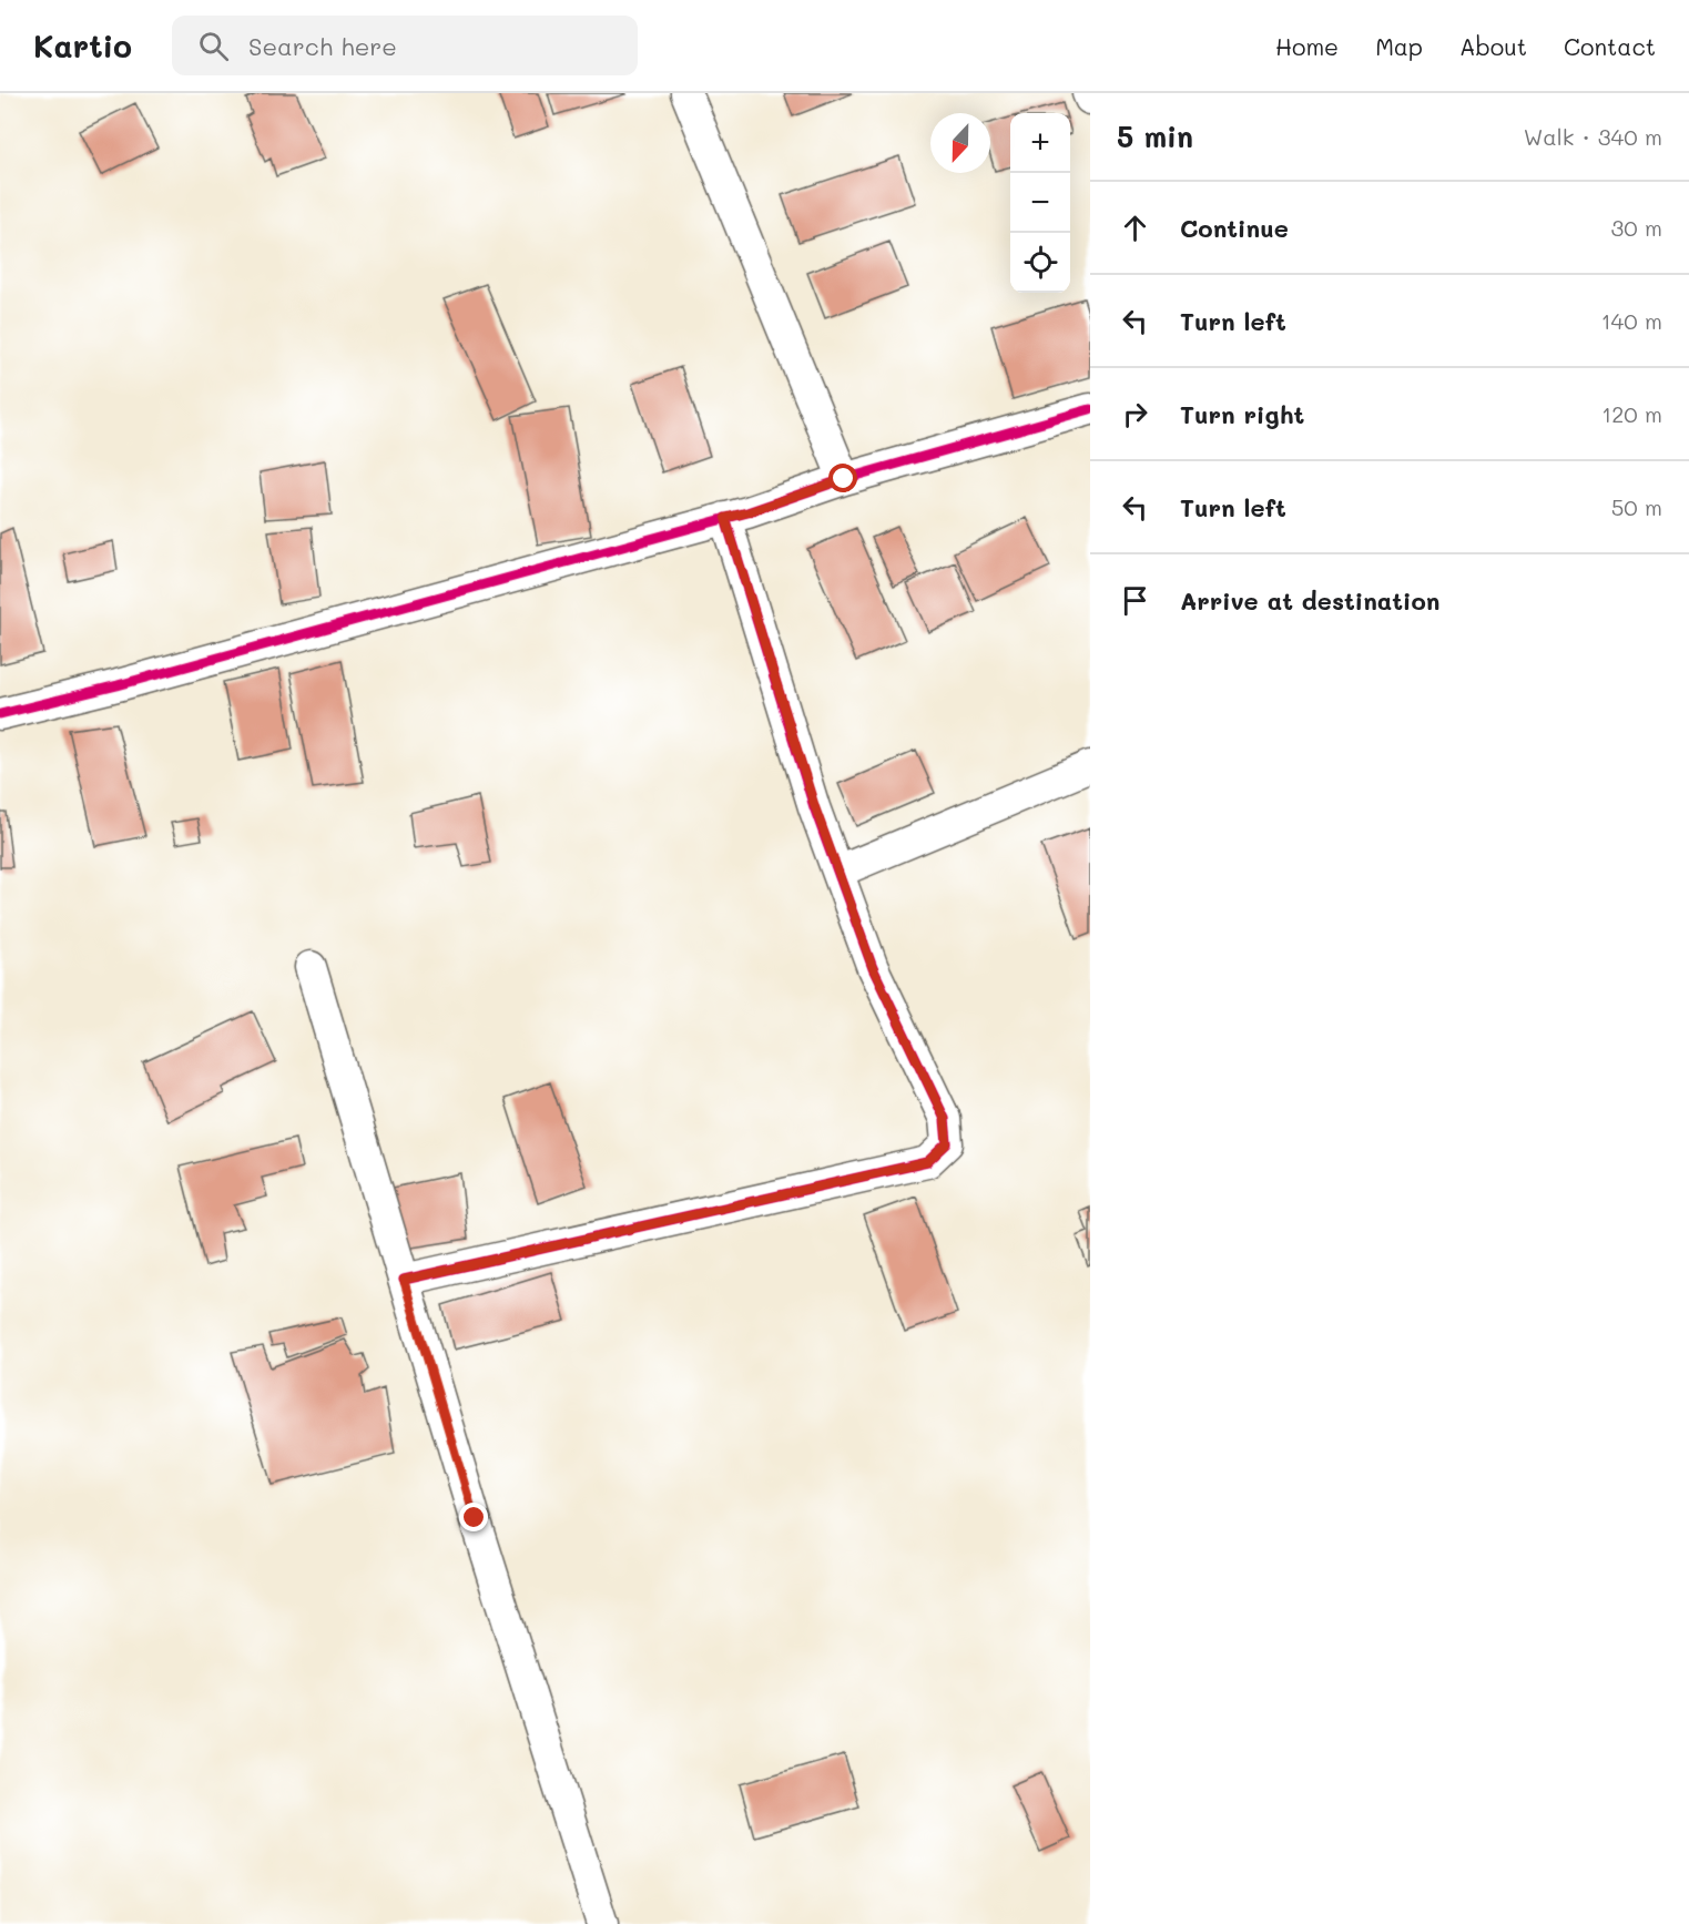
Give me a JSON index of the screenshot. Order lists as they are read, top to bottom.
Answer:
{
  "north": "bottom",
  "page": {
    "header": "Kartio",
    "search": "Search here",
    "nav": [
      "Home",
      "Map",
      "About",
      "Contact"
    ],
    "heading": ["5 min", "Walk · 340 m"],
    "map_buttons": ["+", "−"],
    "list": [
      ["Continue", "30 m"],
      ["Turn left", "140 m"],
      ["Turn right", "120 m"],
      ["Turn left", "50 m"],
      "Arrive at destination"
    ]
  }
}
